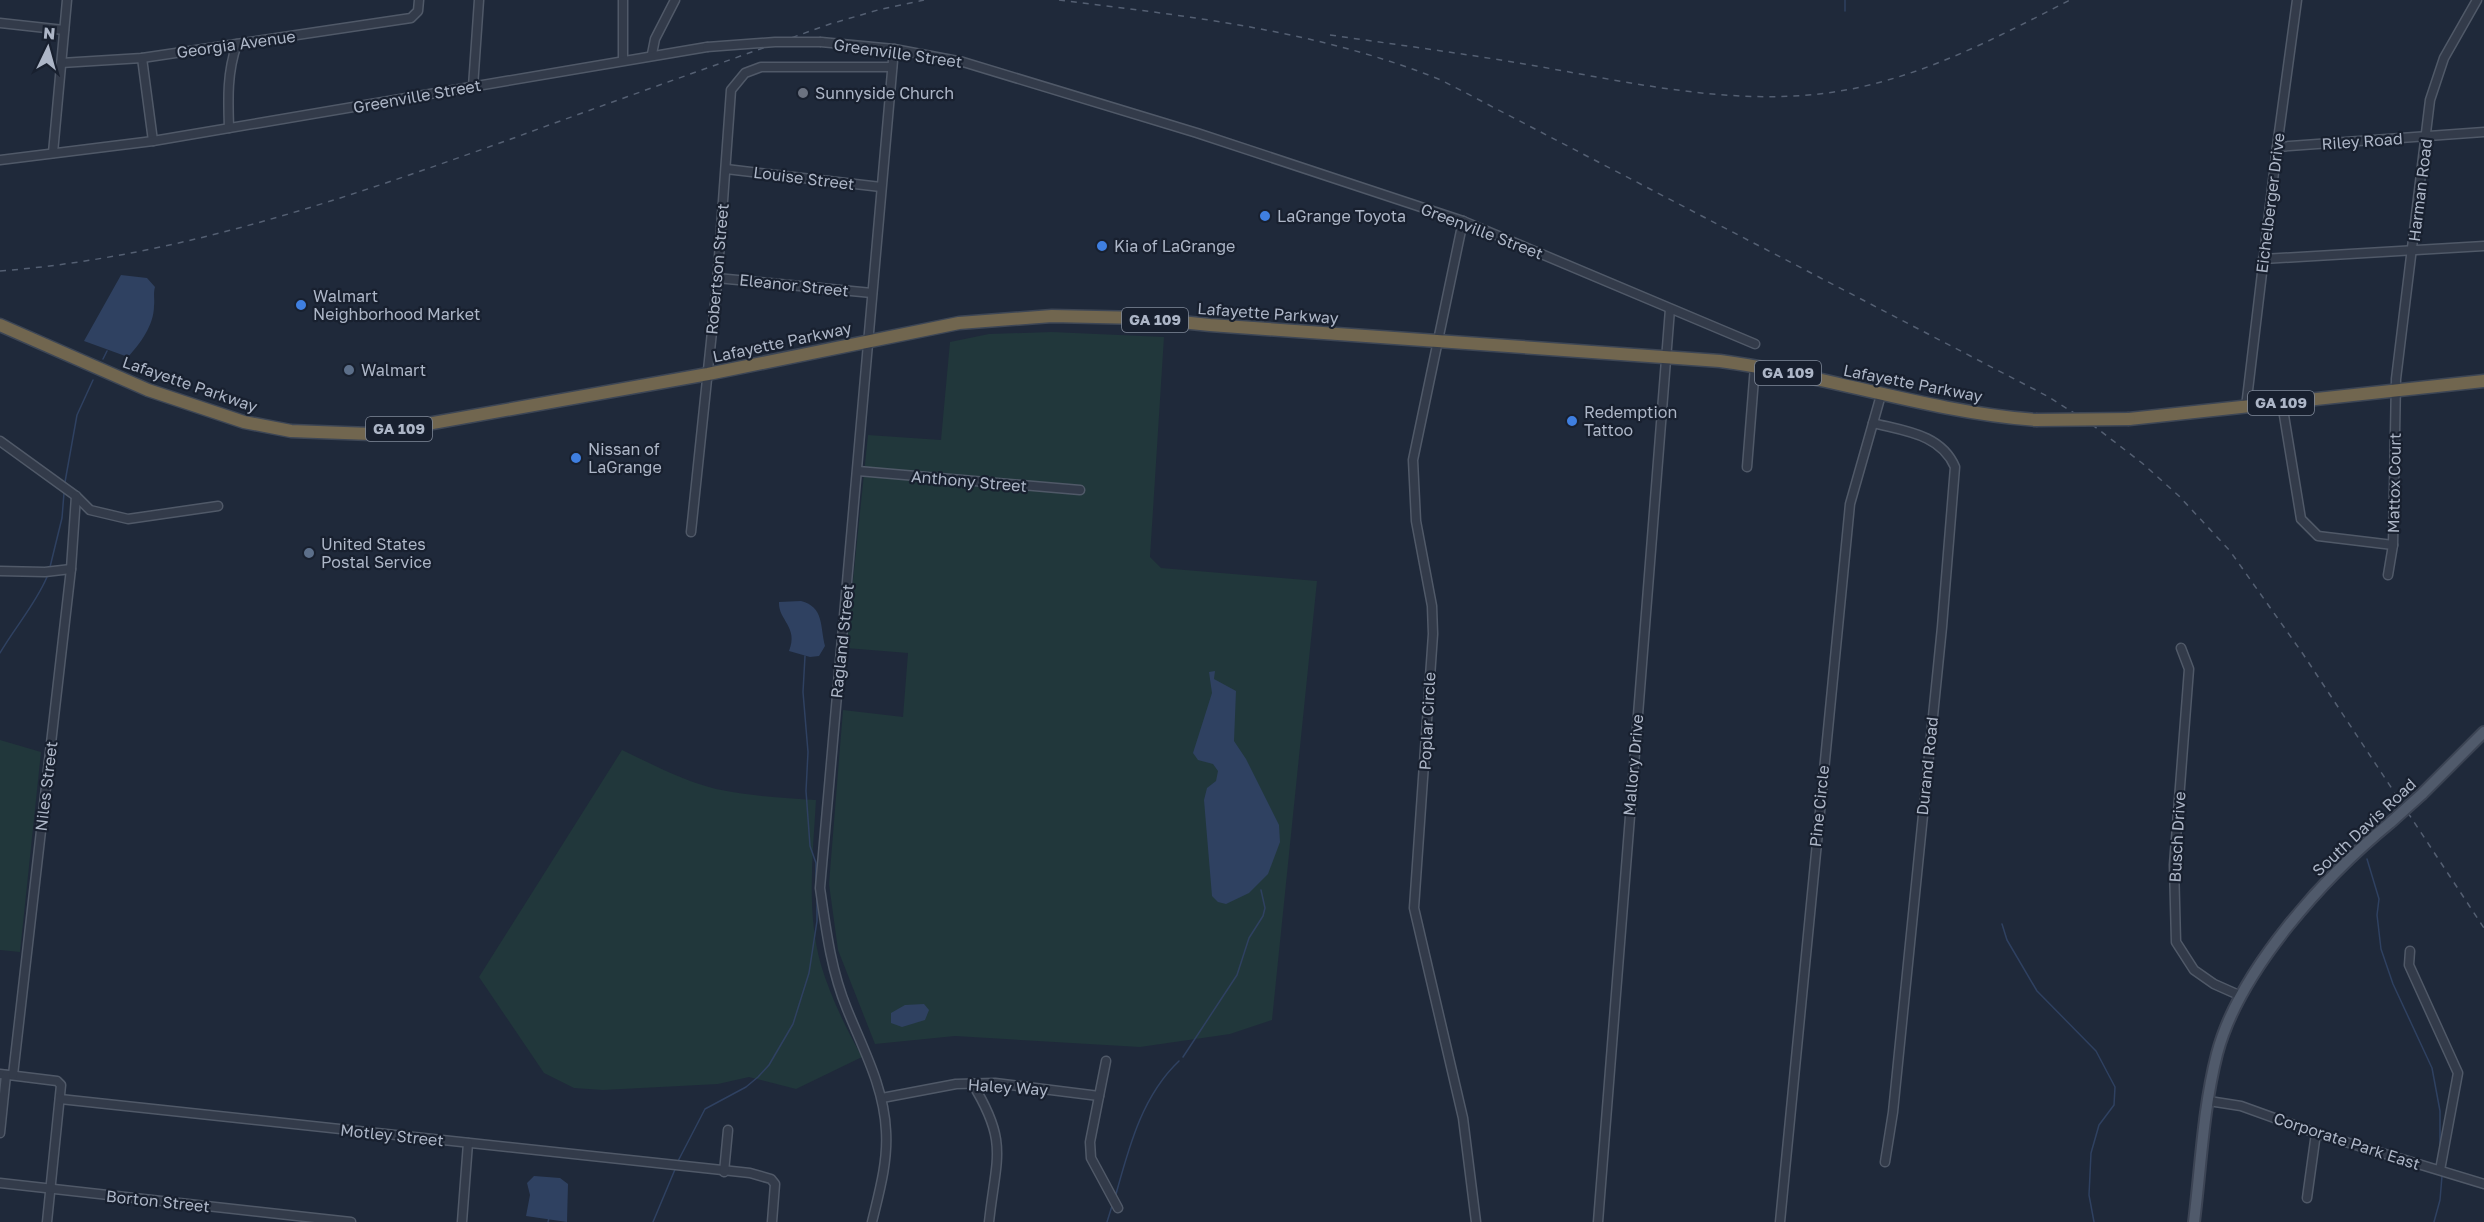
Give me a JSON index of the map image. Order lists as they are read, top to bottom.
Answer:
{
  "streets": {
    "highway": ["Lafayette Parkway", "GA 109"],
    "main road": ["South Davis Road"],
    "street": [
      "Georgia Avenue",
      "Greenville Street",
      "Riley Road",
      "Louise Street",
      "Harman Road",
      "Eichelberger Drive",
      "Robertson Street",
      "Eleanor Street",
      "Anthony Street",
      "Mattox Court",
      "Ragland Street",
      "Poplar Circle",
      "Mallory Drive",
      "Durand Road",
      "Niles Street",
      "Pine Circle",
      "Busch Drive",
      "Haley Way",
      "Motley Street",
      "Corporate Park East",
      "Borton Street"
    ]
  },
  "crossings": [
    ["Greenville Street", "Ragland Street"],
    ["Greenville Street", "Poplar Circle"],
    ["Greenville Street", "Mallory Drive"],
    ["Riley Road", "Harman Road"],
    ["Riley Road", "Eichelberger Drive"],
    ["Louise Street", "Robertson Street"],
    ["Louise Street", "Ragland Street"],
    ["Harman Road", "Lafayette Parkway"],
    ["Harman Road", "Mattox Court"],
    ["Eichelberger Drive", "Lafayette Parkway"],
    ["Robertson Street", "Eleanor Street"],
    ["Robertson Street", "Lafayette Parkway"],
    ["Robertson Street", "Ragland Street"],
    ["Eleanor Street", "Ragland Street"],
    ["Lafayette Parkway", "Mattox Court"],
    ["Lafayette Parkway", "Ragland Street"],
    ["Lafayette Parkway", "Poplar Circle"],
    ["Lafayette Parkway", "Mallory Drive"],
    ["Lafayette Parkway", "Pine Circle"],
    ["Anthony Street", "Ragland Street"],
    ["Ragland Street", "Haley Way"],
    ["Durand Road", "Pine Circle"],
    ["South Davis Road", "Busch Drive"],
    ["South Davis Road", "Corporate Park East"]
  ],
  "places": [
    "Sunnyside Church",
    "LaGrange Toyota",
    "Kia of LaGrange",
    "Walmart Neighborhood Market",
    "Walmart",
    "Redemption Tattoo",
    "Nissan of LaGrange",
    "United States Postal Service"
  ],
  "north": "top"
}
